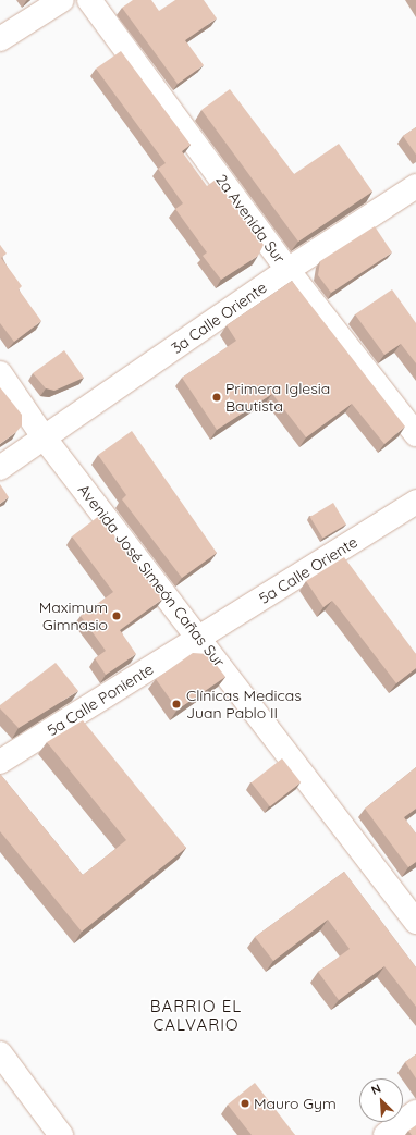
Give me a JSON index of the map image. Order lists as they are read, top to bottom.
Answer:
{
  "streets": {
    "street": [
      "2a Avenida Sur",
      "3a Calle Oriente",
      "5a Calle Oriente",
      "Avenida José Simeón Cañas Sur",
      "5a Calle Poniente"
    ]
  },
  "crossings": [
    ["2a Avenida Sur", "3a Calle Oriente"],
    ["3a Calle Oriente", "Avenida José Simeón Cañas Sur"],
    ["5a Calle Oriente", "Avenida José Simeón Cañas Sur"],
    ["5a Calle Oriente", "5a Calle Poniente"],
    ["Avenida José Simeón Cañas Sur", "5a Calle Poniente"]
  ],
  "districts": ["BARRIO EL CALVARIO"],
  "places": [
    "Primera Iglesia Bautista",
    "Maximum Gimnasio",
    "Clínicas Medicas Juan Pablo II",
    "Mauro Gym"
  ],
  "north": "top left"
}
